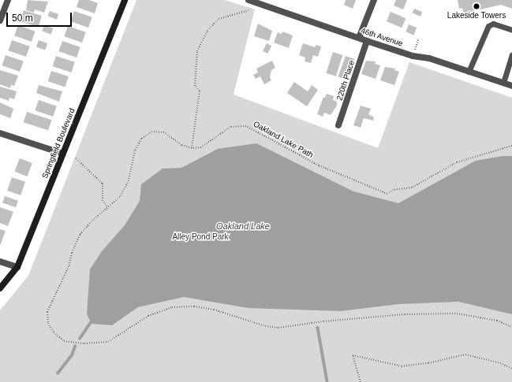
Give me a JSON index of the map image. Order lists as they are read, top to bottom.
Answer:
{
  "streets": {
    "main road": ["Springfield Boulevard"],
    "street": ["46th Avenue", "220th Place"],
    "path": ["Oakland Lake Path"]
  },
  "crossings": [
    ["46th Avenue", "220th Place"]
  ],
  "water": ["Oakland Lake"],
  "parks": ["Alley Pond Park"],
  "places": ["Lakeside Towers"],
  "scale_bar": "50 m"
}
